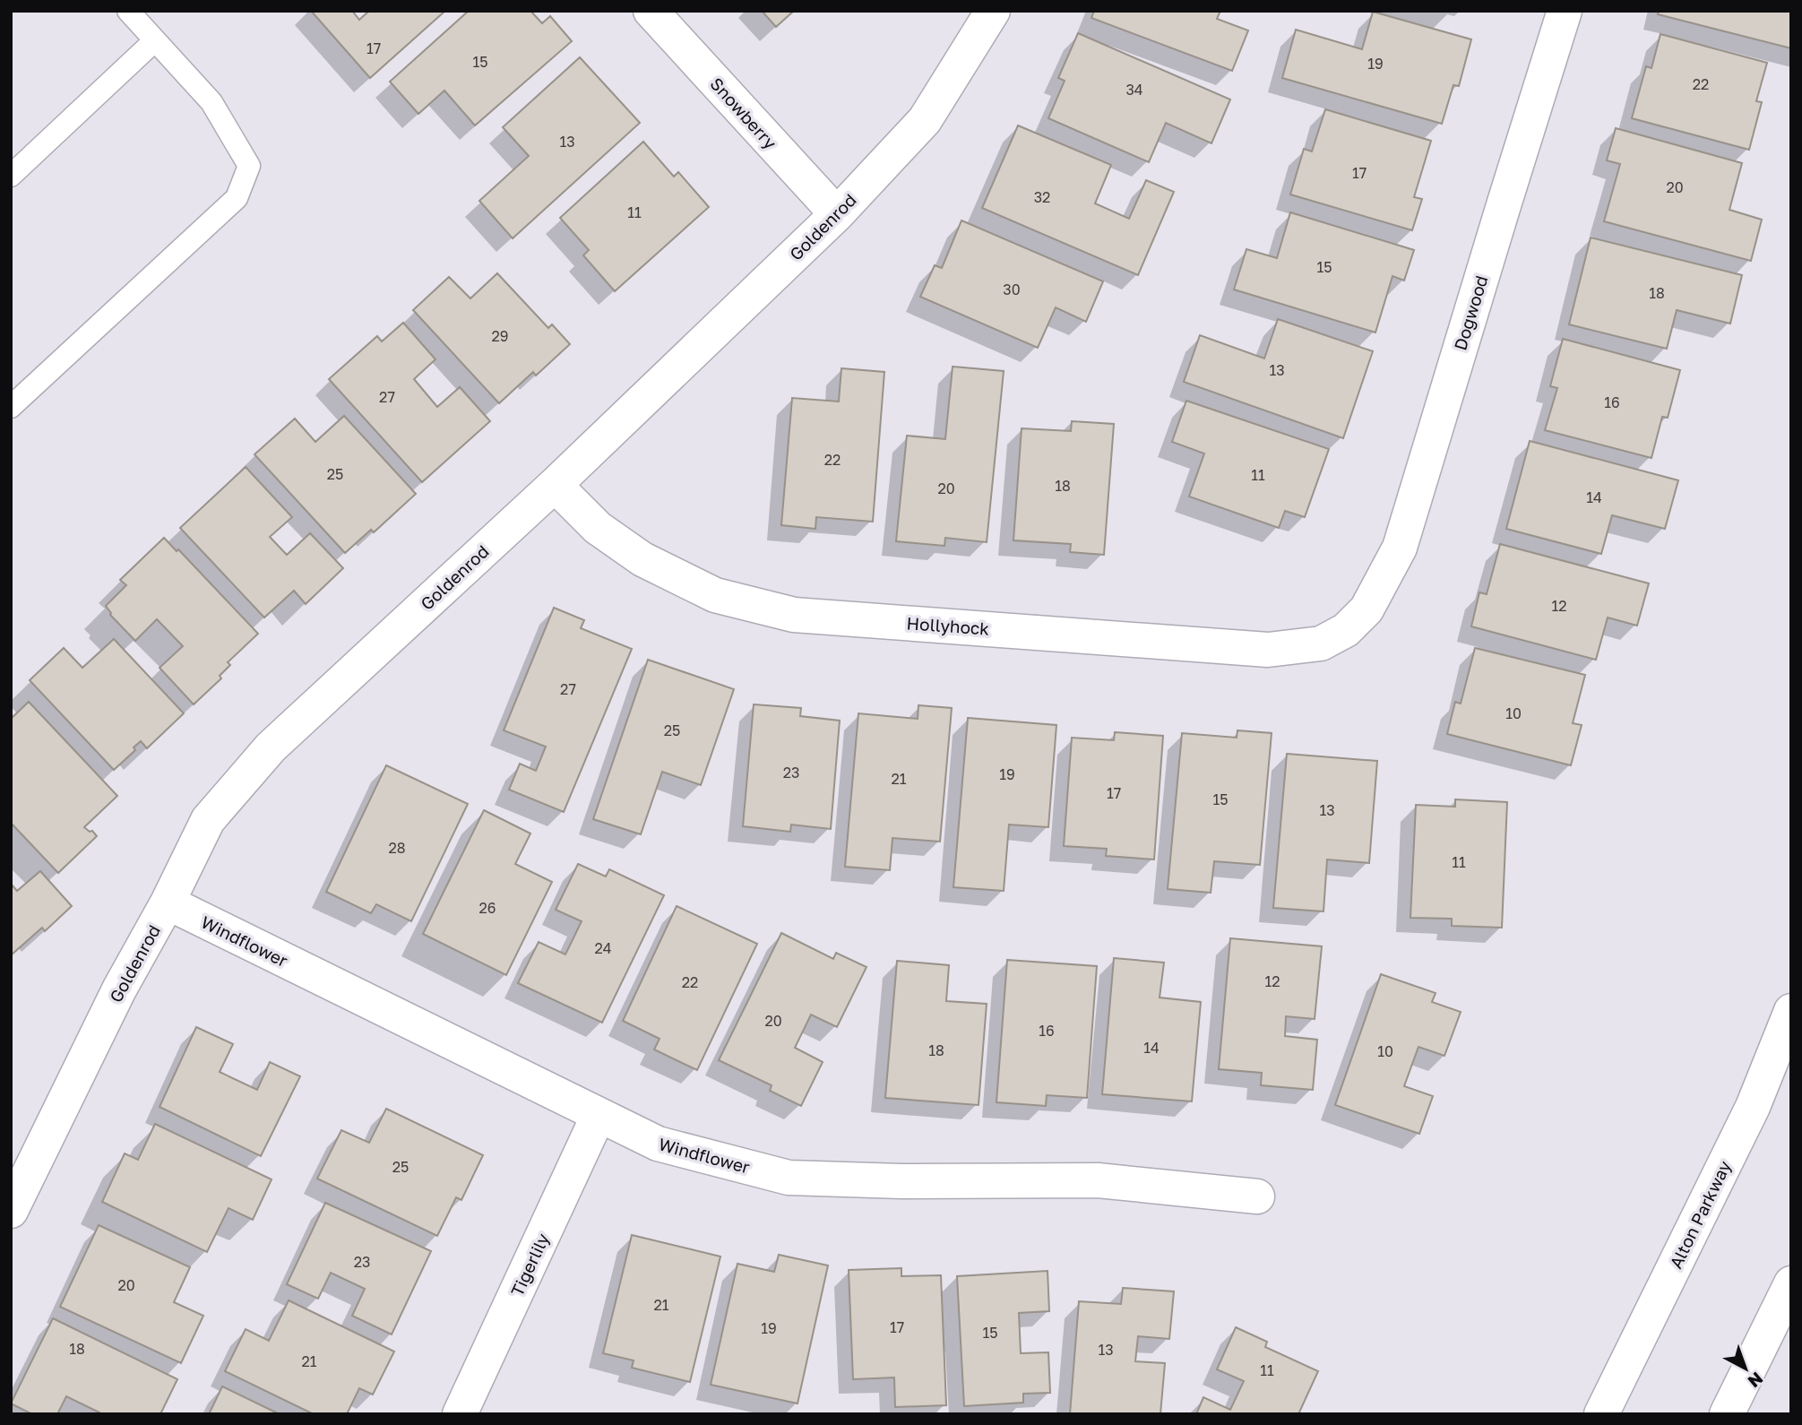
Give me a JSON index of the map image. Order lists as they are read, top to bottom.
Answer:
{
  "streets": {
    "street": [
      "Snowberry",
      "Goldenrod",
      "Dogwood",
      "Hollyhock",
      "Windflower",
      "Alton Parkway",
      "Tigerlily"
    ]
  },
  "crossings": [
    ["Snowberry", "Goldenrod"],
    ["Goldenrod", "Hollyhock"],
    ["Goldenrod", "Windflower"],
    ["Dogwood", "Hollyhock"],
    ["Windflower", "Tigerlily"]
  ],
  "house_numbers": [
    "17",
    "15",
    "19",
    "22",
    "34",
    "13",
    "17",
    "20",
    "32",
    "11",
    "15",
    "30",
    "18",
    "29",
    "13",
    "27",
    "16",
    "22",
    "25",
    "11",
    "18",
    "20",
    "14",
    "12",
    "27",
    "10",
    "25",
    "23",
    "19",
    "21",
    "17",
    "15",
    "13",
    "28",
    "11",
    "26",
    "24",
    "12",
    "22",
    "20",
    "16",
    "14",
    "18",
    "10",
    "25",
    "23",
    "20",
    "21",
    "17",
    "19",
    "15",
    "18",
    "13",
    "21",
    "11"
  ],
  "north": "bottom right"
}
